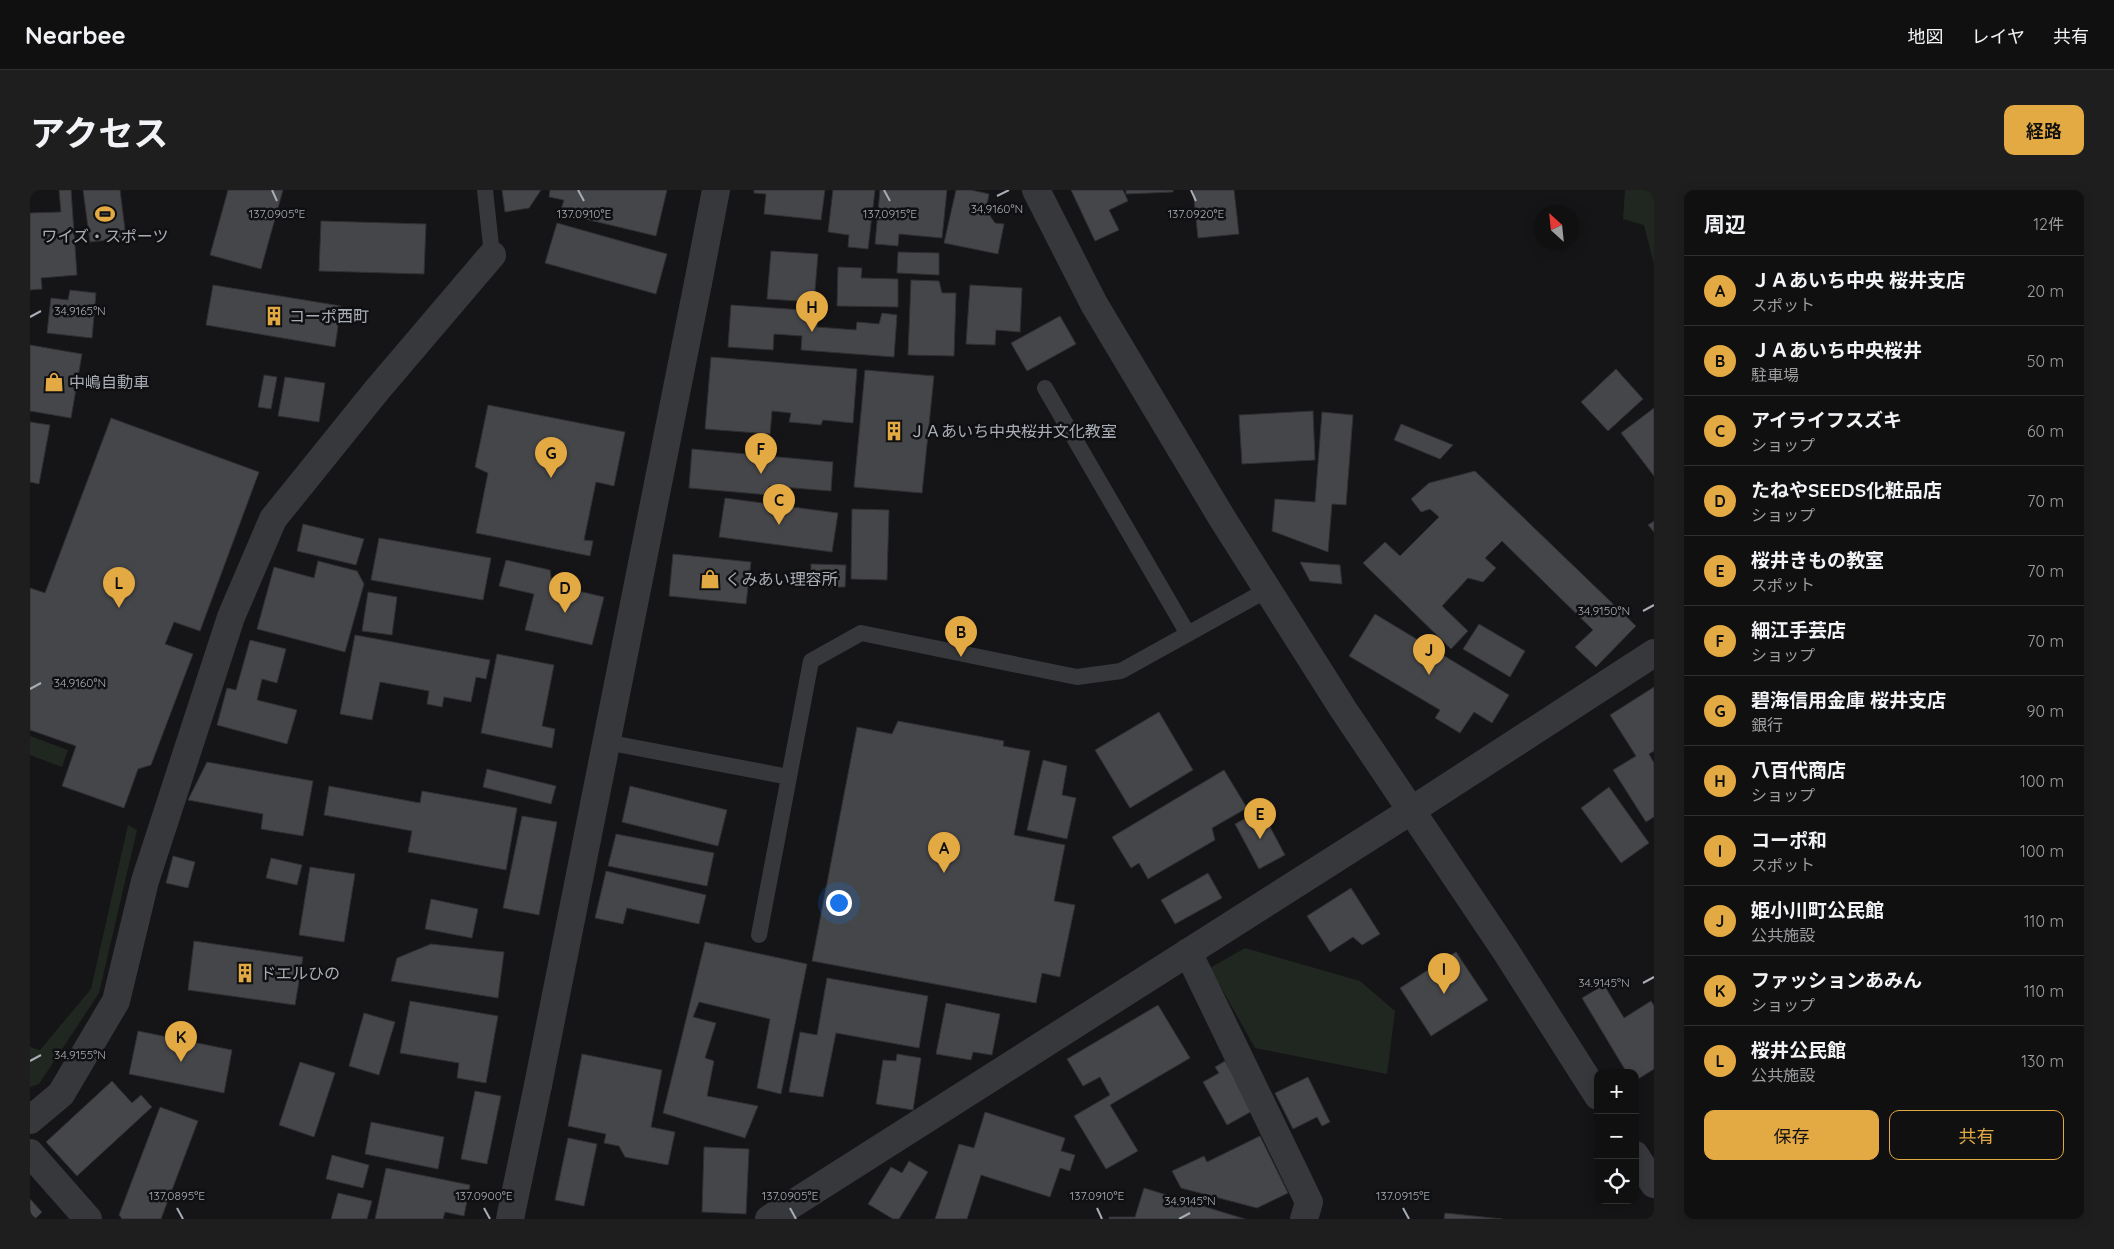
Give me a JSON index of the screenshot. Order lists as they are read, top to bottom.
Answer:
{
  "places": {
    "sports": ["ワイズ・スポーツ"],
    "building": ["コーポ西町", "ＪＡあいち中央桜井文化教室", "ドエルひの"],
    "shop": ["中嶋自動車", "くみあい理容所"]
  },
  "north": "top left",
  "page": {
    "header": "Nearbee",
    "nav": ["地図", "レイヤ", "共有"],
    "title": "アクセス",
    "buttons": [
      "経路",
      ["保存", "共有"]
    ],
    "heading": ["周辺", "12件"],
    "list": [
      {
        "mark": "A",
        "name": "ＪＡあいち中央 桜井支店",
        "note": "スポット",
        "value": "20 m"
      },
      {
        "mark": "B",
        "name": "ＪＡあいち中央桜井",
        "note": "駐車場",
        "value": "50 m"
      },
      {
        "mark": "C",
        "name": "アイライフスズキ",
        "note": "ショップ",
        "value": "60 m"
      },
      {
        "mark": "D",
        "name": "たねやSEEDS化粧品店",
        "note": "ショップ",
        "value": "70 m"
      },
      {
        "mark": "E",
        "name": "桜井きもの教室",
        "note": "スポット",
        "value": "70 m"
      },
      {
        "mark": "F",
        "name": "細江手芸店",
        "note": "ショップ",
        "value": "70 m"
      },
      {
        "mark": "G",
        "name": "碧海信用金庫 桜井支店",
        "note": "銀行",
        "value": "90 m"
      },
      {
        "mark": "H",
        "name": "八百代商店",
        "note": "ショップ",
        "value": "100 m"
      },
      {
        "mark": "I",
        "name": "コーポ和",
        "note": "スポット",
        "value": "100 m"
      },
      {
        "mark": "J",
        "name": "姫小川町公民館",
        "note": "公共施設",
        "value": "110 m"
      },
      {
        "mark": "K",
        "name": "ファッションあみん",
        "note": "ショップ",
        "value": "110 m"
      },
      {
        "mark": "L",
        "name": "桜井公民館",
        "note": "公共施設",
        "value": "130 m"
      }
    ],
    "pins": [
      "H",
      "F",
      "G",
      "C",
      "L",
      "D",
      "B",
      "J",
      "E",
      "A",
      "I",
      "K"
    ],
    "map_buttons": ["+", "−"]
  },
  "coordinates": [
    "34.9160°N",
    "137.0905°E",
    "137.0910°E",
    "137.0915°E",
    "137.0920°E",
    "34.9165°N",
    "34.9150°N",
    "34.9145°N",
    "34.9155°N",
    "137.0895°E",
    "137.0900°E"
  ]
}
